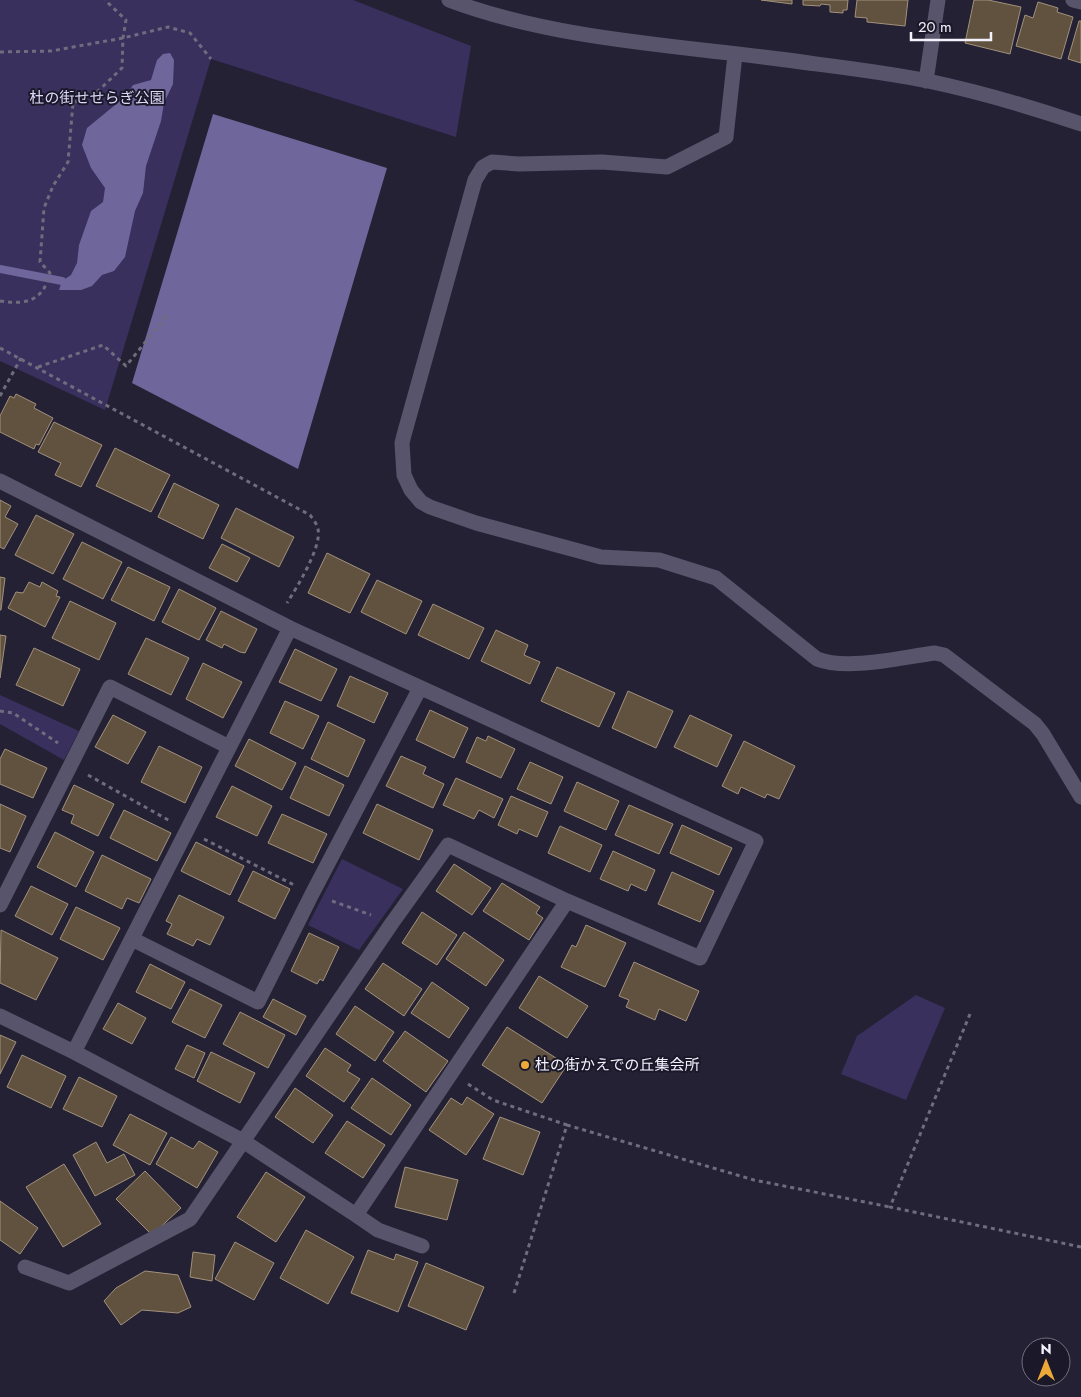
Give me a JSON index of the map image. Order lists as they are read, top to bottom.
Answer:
{
  "parks": ["杜の街せせらぎ公園"],
  "places": ["杜の街かえでの丘集会所"],
  "scale_bar": "20 m",
  "north": "top"
}
